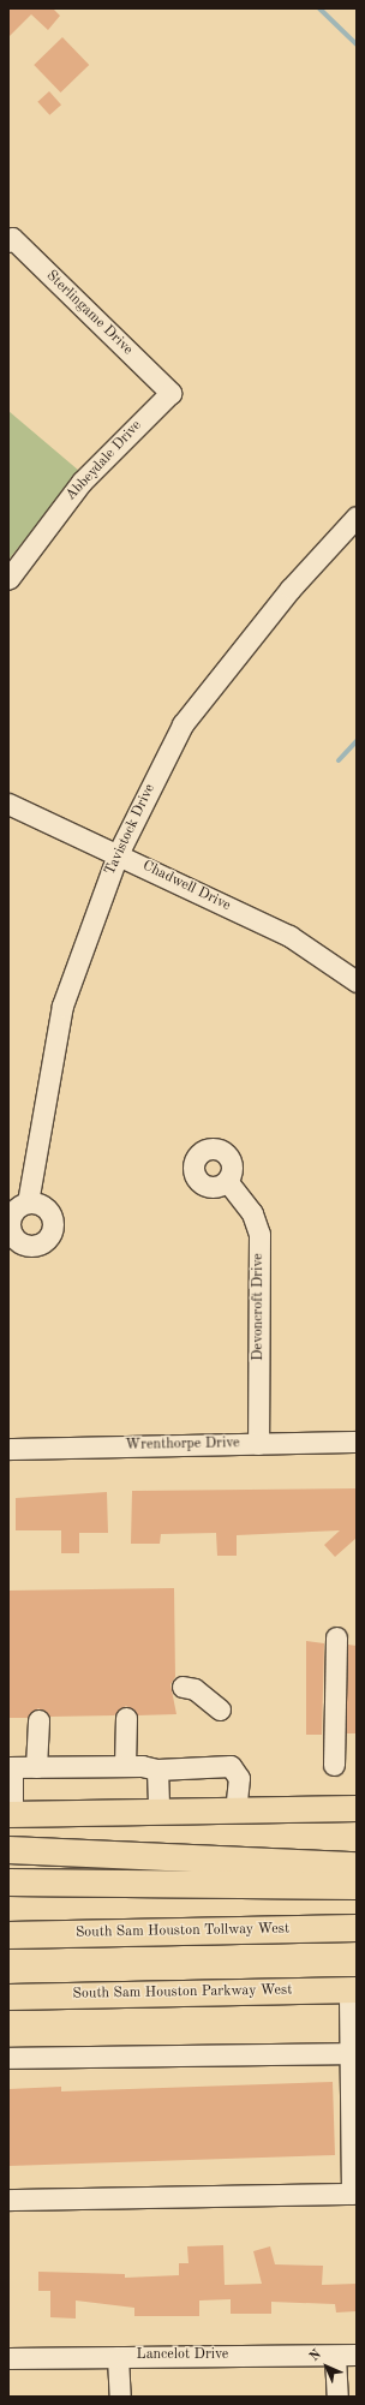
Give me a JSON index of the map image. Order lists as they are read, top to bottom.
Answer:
{
  "streets": {
    "highway": ["South Sam Houston Tollway West"],
    "main road": ["South Sam Houston Parkway West"],
    "street": [
      "Sterlingame Drive",
      "Abbeydale Drive",
      "Tavistock Drive",
      "Chadwell Drive",
      "Devoncroft Drive",
      "Wrenthorpe Drive",
      "Lancelot Drive"
    ]
  },
  "crossings": [
    ["Sterlingame Drive", "Abbeydale Drive"],
    ["Tavistock Drive", "Chadwell Drive"],
    ["Devoncroft Drive", "Wrenthorpe Drive"]
  ],
  "north": "top left"
}
